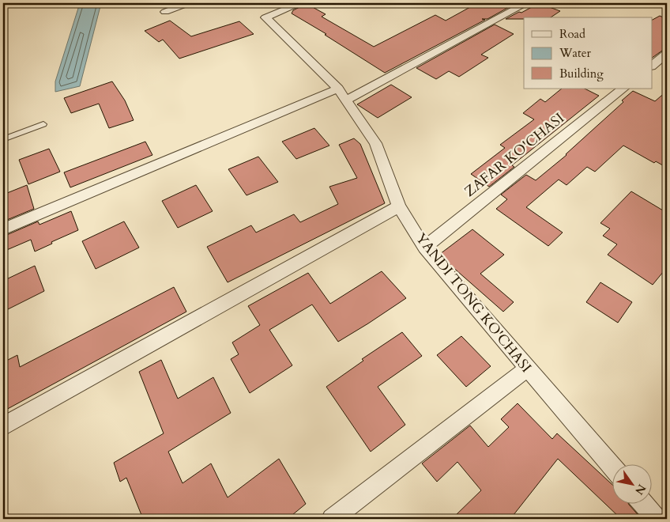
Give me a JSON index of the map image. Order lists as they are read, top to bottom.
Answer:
{
  "streets": {
    "street": ["ZAFAR KO'CHASI", "YANDI TONG KO'CHASI"]
  },
  "crossings": [
    ["ZAFAR KO'CHASI", "YANDI TONG KO'CHASI"]
  ],
  "legend": ["Road", "Water", "Building"],
  "north": "bottom right"
}
